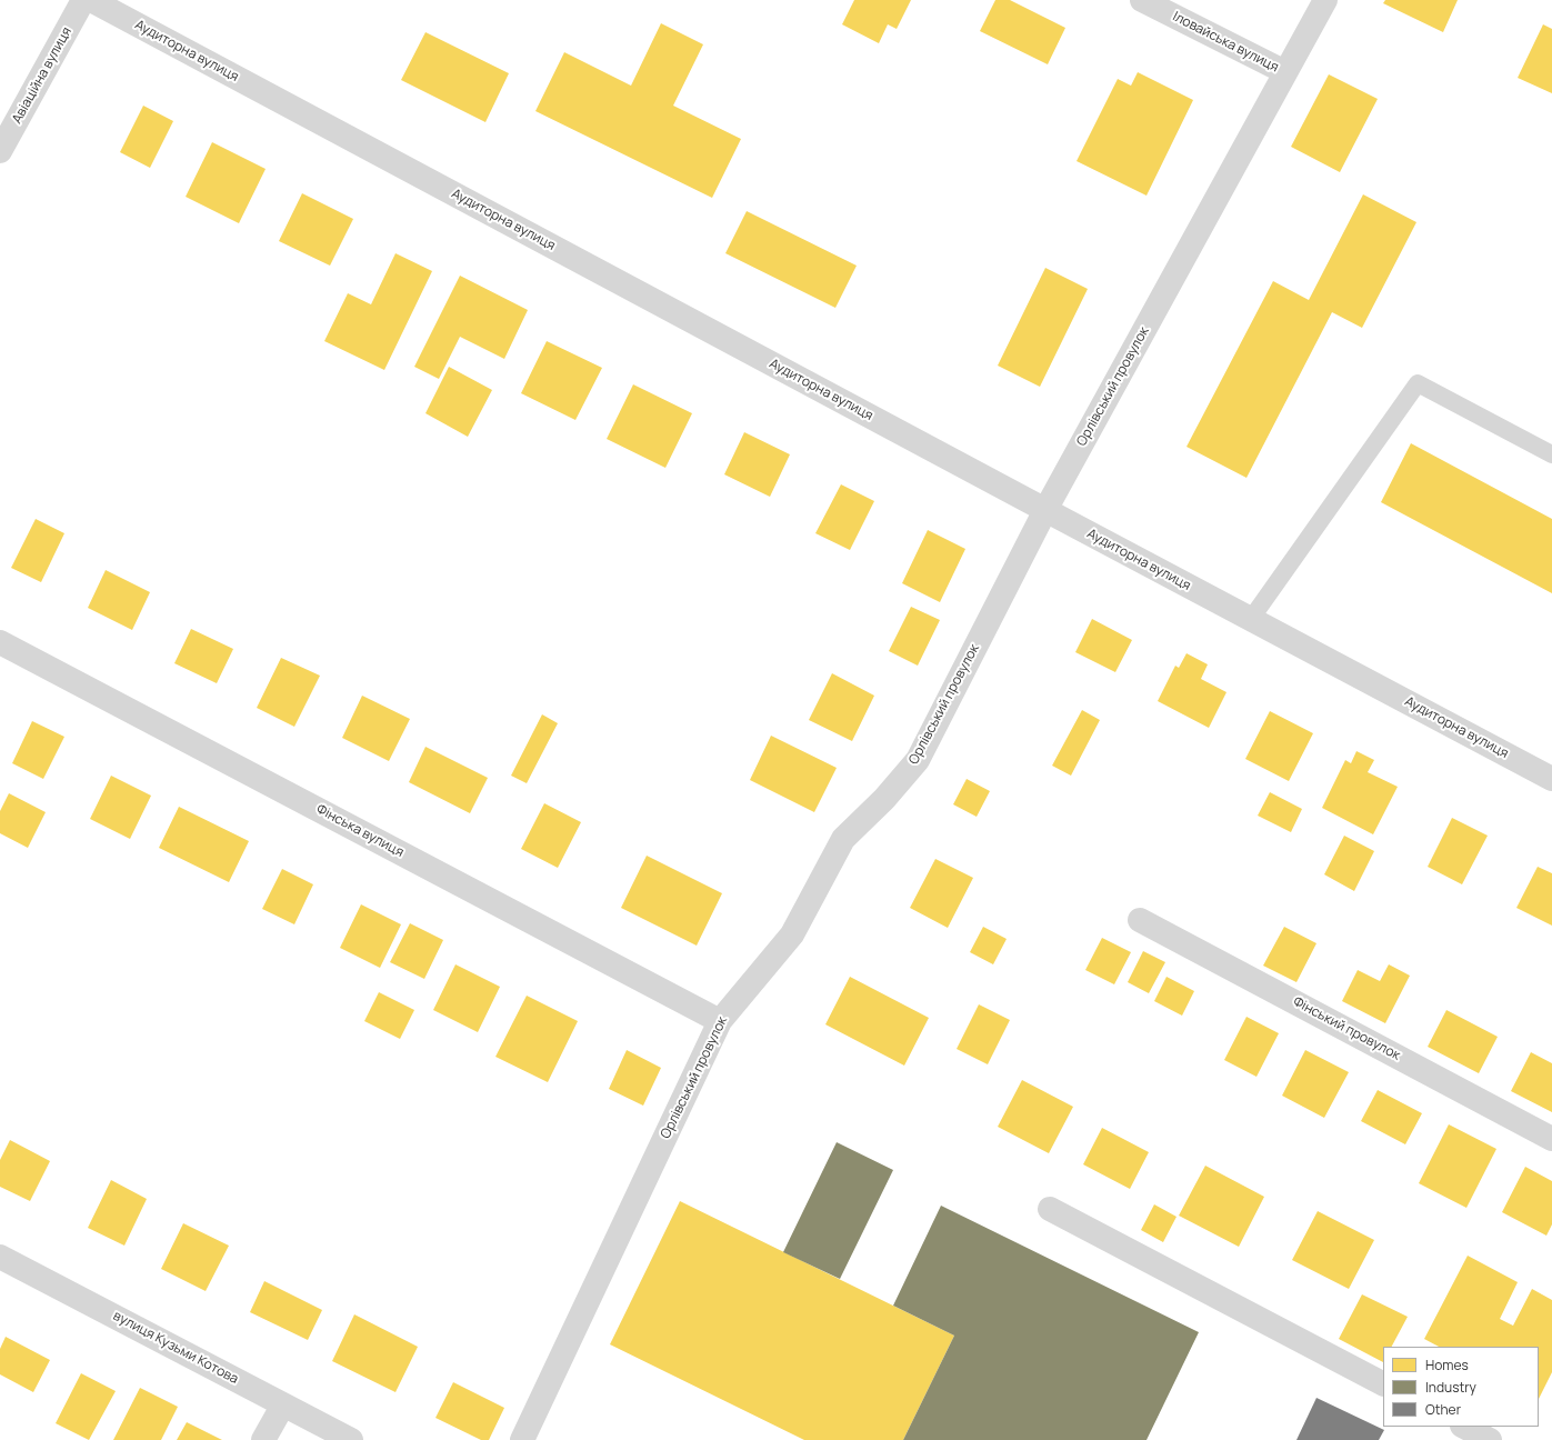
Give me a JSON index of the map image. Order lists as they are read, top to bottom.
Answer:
{
  "streets": {
    "street": [
      "Іловайська вулиця",
      "Аудиторна вулиця",
      "Авіаційна вулиця",
      "Орлівський провулок",
      "Фінська вулиця",
      "Фінський провулок",
      "вулиця Кузьми Котова"
    ]
  },
  "crossings": [
    ["Іловайська вулиця", "Орлівський провулок"],
    ["Аудиторна вулиця", "Орлівський провулок"],
    ["Орлівський провулок", "Фінська вулиця"]
  ],
  "legend": ["Homes", "Industry", "Other"]
}
